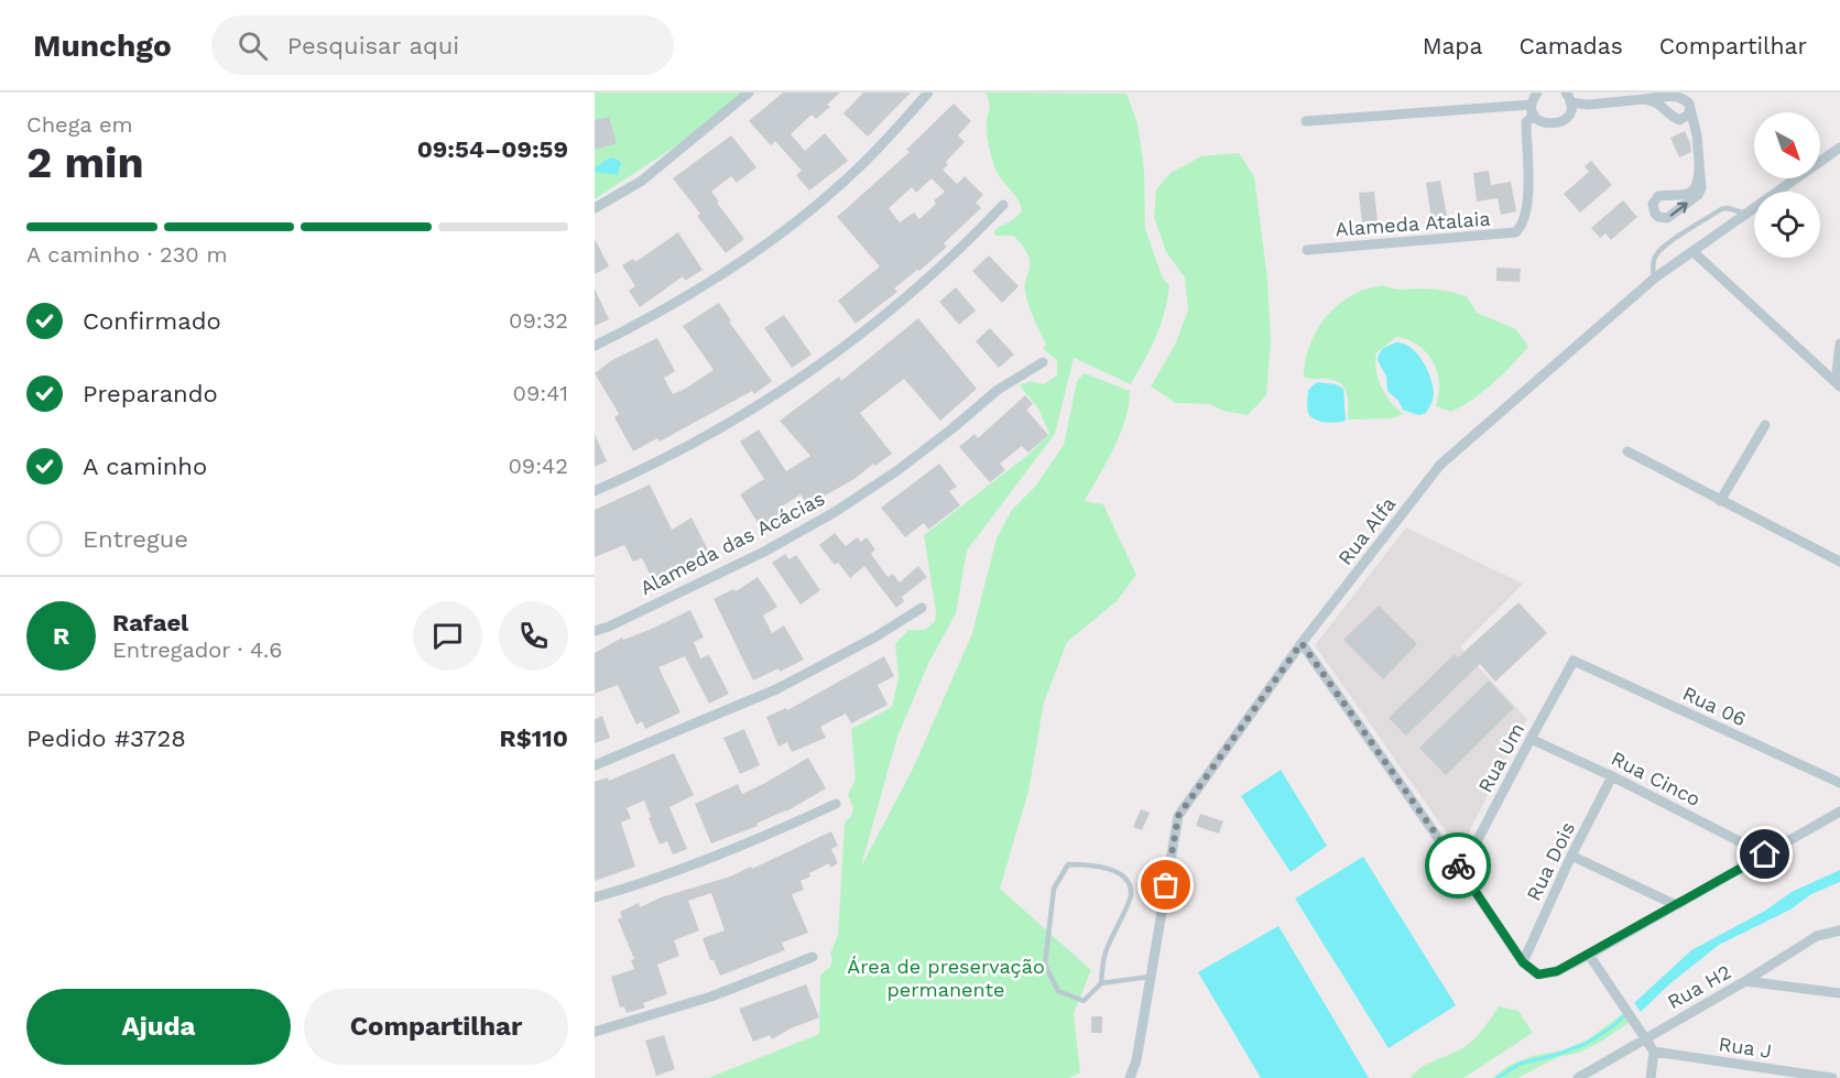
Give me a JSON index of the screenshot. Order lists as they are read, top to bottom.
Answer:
{
  "streets": {
    "street": [
      "Alameda Atalaia",
      "Rua Alfa",
      "Alameda das Acácias",
      "Rua 06",
      "Rua Um",
      "Rua Cinco",
      "Rua Dois",
      "Rua H2",
      "Rua J"
    ]
  },
  "crossings": [
    ["Rua 06", "Rua Um"],
    ["Rua Um", "Rua Cinco"],
    ["Rua Cinco", "Rua Dois"]
  ],
  "parks": ["Área de preservação permanente"],
  "north": "bottom right",
  "page": {
    "header": "Munchgo",
    "search": "Pesquisar aqui",
    "nav": ["Mapa", "Camadas", "Compartilhar"],
    "heading": ["2 min", "Chega em", "09:54–09:59"],
    "panel": [
      "Rafael",
      "Entregador · 4.6",
      "Pedido #3728",
      "R$110"
    ],
    "bar": "A caminho · 230 m",
    "list": [
      ["Confirmado", "09:32"],
      ["Preparando", "09:41"],
      ["A caminho", "09:42"],
      "Entregue"
    ],
    "round": "R",
    "buttons": ["Ajuda", "Compartilhar"]
  }
}
